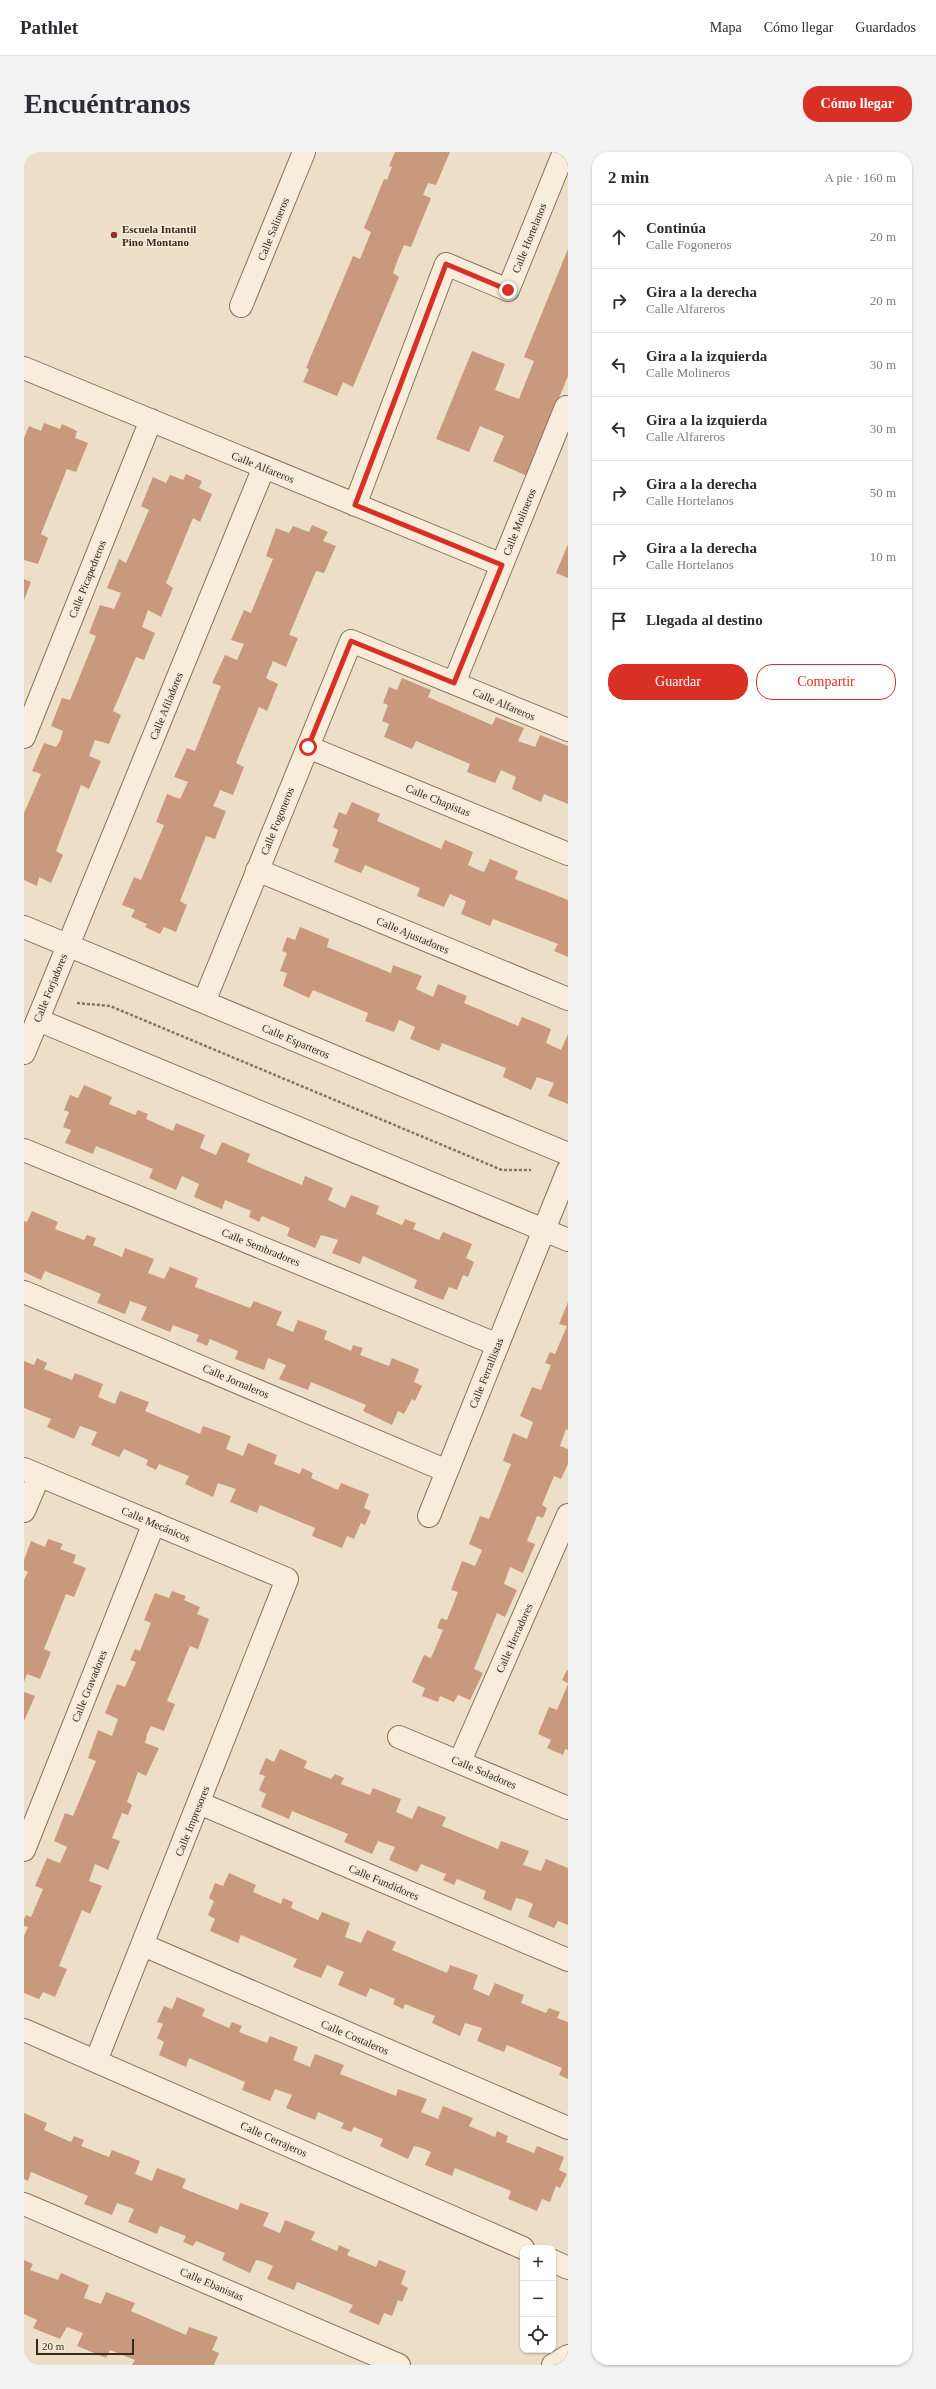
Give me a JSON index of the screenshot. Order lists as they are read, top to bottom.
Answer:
{
  "streets": {
    "street": [
      "Calle Salineros",
      "Calle Hortelanos",
      "Calle Alfareros",
      "Calle Molineros",
      "Calle Picapedreros",
      "Calle Afiladores",
      "Calle Chapistas",
      "Calle Fogoneros",
      "Calle Ajustadores",
      "Calle Forjadores",
      "Calle Esparteros",
      "Calle Sembradores",
      "Calle Ferrallistas",
      "Calle Jornaleros",
      "Calle Mecánicos",
      "Calle Herradores",
      "Calle Gravadores",
      "Calle Soladores",
      "Calle Impresores",
      "Calle Fundidores",
      "Calle Costaleros",
      "Calle Cerrajeros",
      "Calle Ebanistas"
    ]
  },
  "crossings": [
    ["Calle Hortelanos", "Calle Alfareros"],
    ["Calle Alfareros", "Calle Molineros"],
    ["Calle Alfareros", "Calle Picapedreros"],
    ["Calle Alfareros", "Calle Afiladores"],
    ["Calle Alfareros", "Calle Fogoneros"],
    ["Calle Afiladores", "Calle Forjadores"],
    ["Calle Afiladores", "Calle Esparteros"],
    ["Calle Chapistas", "Calle Fogoneros"],
    ["Calle Fogoneros", "Calle Ajustadores"],
    ["Calle Fogoneros", "Calle Esparteros"],
    ["Calle Forjadores", "Calle Esparteros"],
    ["Calle Sembradores", "Calle Ferrallistas"],
    ["Calle Ferrallistas", "Calle Jornaleros"],
    ["Calle Mecánicos", "Calle Gravadores"],
    ["Calle Mecánicos", "Calle Impresores"],
    ["Calle Herradores", "Calle Soladores"],
    ["Calle Impresores", "Calle Fundidores"],
    ["Calle Impresores", "Calle Costaleros"],
    ["Calle Impresores", "Calle Cerrajeros"]
  ],
  "places": ["Escuela Intantil Pino Montano"],
  "scale_bar": "20 m",
  "page": {
    "header": "Pathlet",
    "nav": ["Mapa", "Cómo llegar", "Guardados"],
    "buttons": [
      "Cómo llegar",
      ["Guardar", "Compartir"]
    ],
    "title": "Encuéntranos",
    "heading": ["2 min", "A pie · 160 m"],
    "list": [
      ["Continúa", "Calle Fogoneros", "20 m"],
      ["Gira a la derecha", "Calle Alfareros", "20 m"],
      ["Gira a la izquierda", "Calle Molineros", "30 m"],
      ["Gira a la izquierda", "Calle Alfareros", "30 m"],
      ["Gira a la derecha", "Calle Hortelanos", "50 m"],
      ["Gira a la derecha", "Calle Hortelanos", "10 m"],
      "Llegada al destino"
    ],
    "map_buttons": ["+", "−"],
    "scale": "20 m"
  }
}
